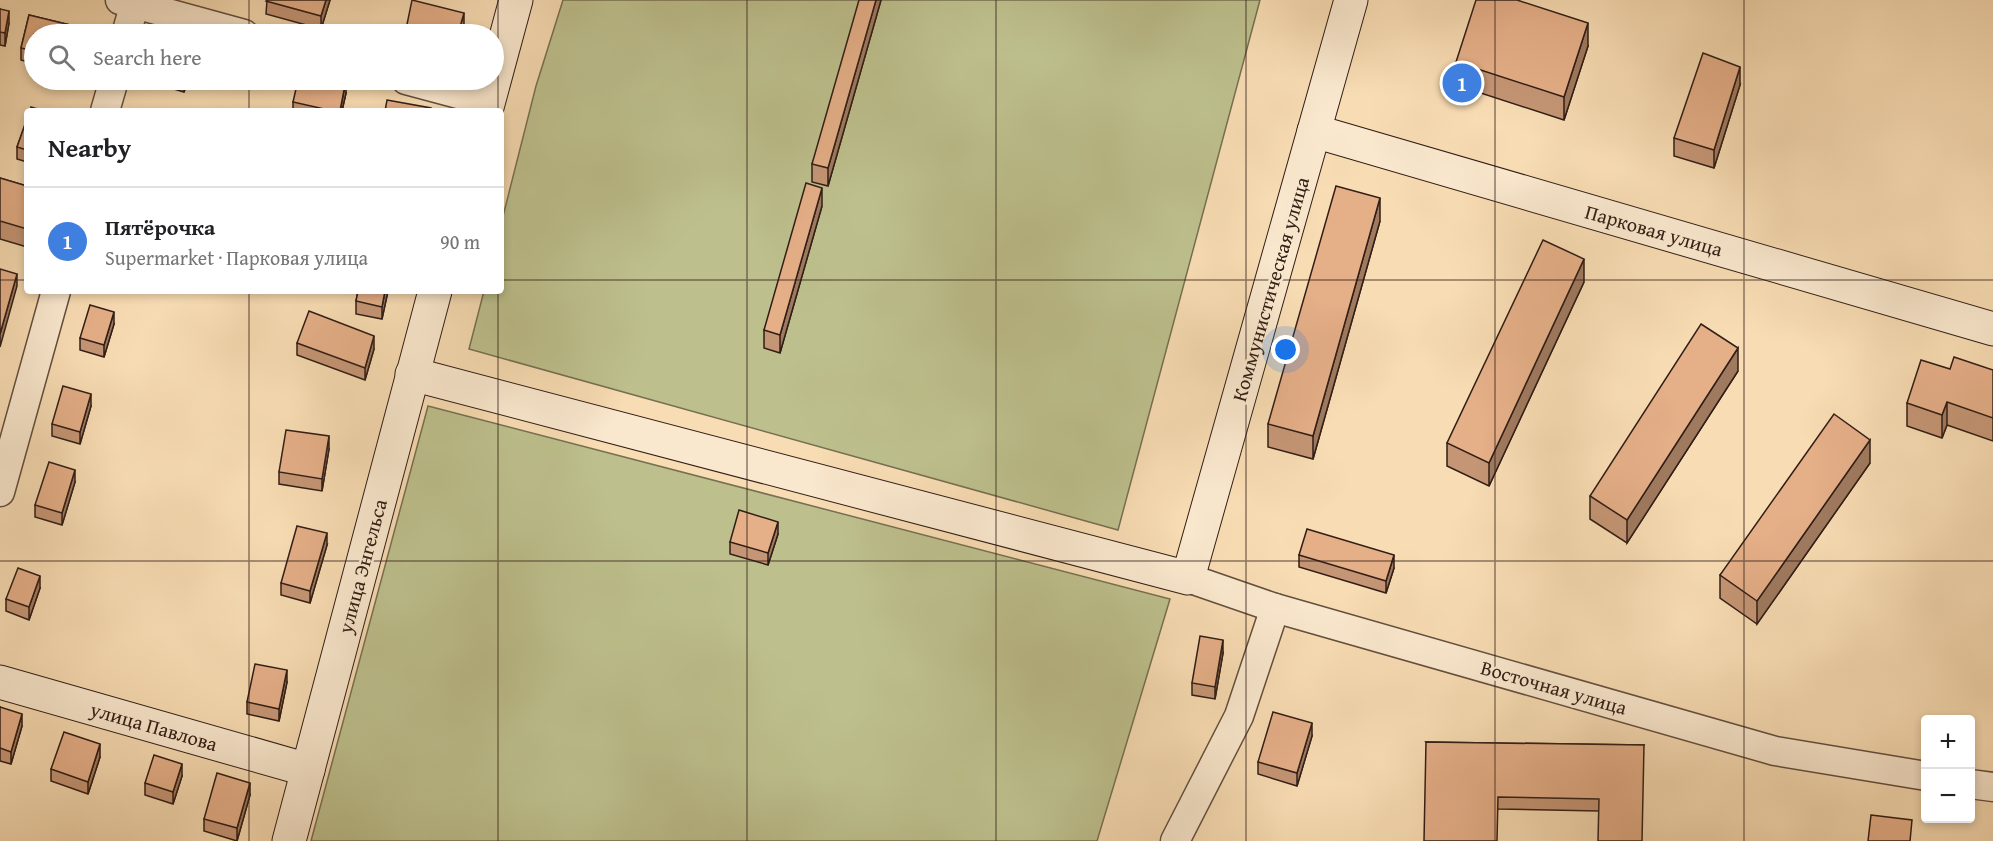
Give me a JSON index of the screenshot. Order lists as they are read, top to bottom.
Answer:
{
  "streets": {
    "street": [
      "Парковая улица",
      "Коммунистическая улица",
      "улица Энгельса",
      "Восточная улица",
      "улица Павлова"
    ]
  },
  "crossings": [
    ["Парковая улица", "Коммунистическая улица"],
    ["Коммунистическая улица", "Восточная улица"],
    ["улица Энгельса", "улица Павлова"]
  ],
  "page": {
    "search": "Search here",
    "pins": "1",
    "heading": "Nearby",
    "list": [
      {
        "mark": "1",
        "name": "Пятёрочка",
        "note": "Supermarket · Парковая улица",
        "value": "90 m"
      }
    ],
    "map_buttons": ["+", "−"]
  }
}
